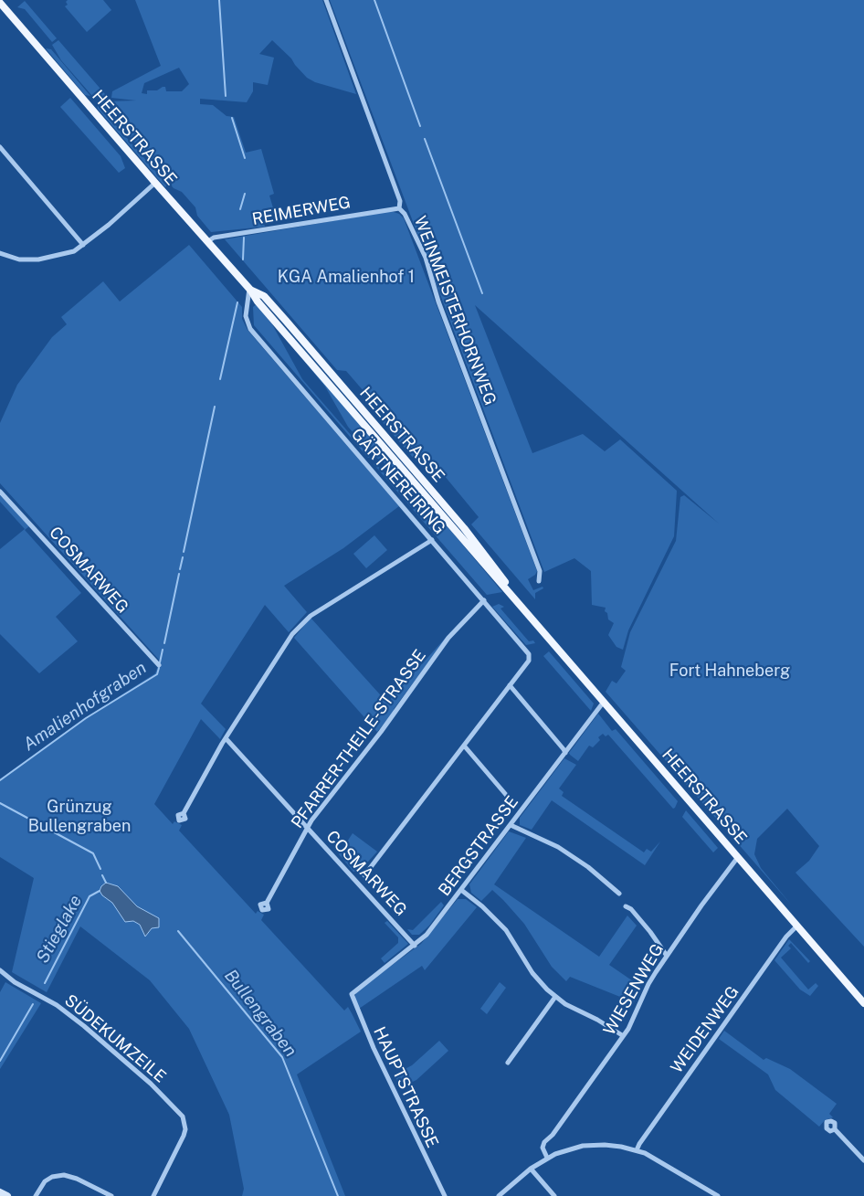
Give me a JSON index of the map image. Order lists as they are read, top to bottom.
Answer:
{
  "streets": {
    "main road": ["HEERSTRASSE"],
    "street": [
      "REIMERWEG",
      "WEINMEISTERHORNWEG",
      "GÄRTNEREIRING",
      "COSMARWEG",
      "PFARRER-THEILE-STRASSE",
      "BERGSTRASSE",
      "WIESENWEG",
      "WEIDENWEG",
      "SÜDEKUMZEILE",
      "HAUPTSTRASSE"
    ]
  },
  "crossings": [
    ["HEERSTRASSE", "REIMERWEG"],
    ["HEERSTRASSE", "GÄRTNEREIRING"],
    ["HEERSTRASSE", "BERGSTRASSE"],
    ["HEERSTRASSE", "WIESENWEG"],
    ["HEERSTRASSE", "WEIDENWEG"],
    ["REIMERWEG", "WEINMEISTERHORNWEG"],
    ["GÄRTNEREIRING", "PFARRER-THEILE-STRASSE"],
    ["COSMARWEG", "PFARRER-THEILE-STRASSE"],
    ["COSMARWEG", "BERGSTRASSE"],
    ["BERGSTRASSE", "HAUPTSTRASSE"]
  ],
  "water": ["Amalienhofgraben", "Stieglake", "Bullengraben"],
  "parks": ["KGA Amalienhof 1", "Fort Hahneberg", "Grünzug Bullengraben"]
}
